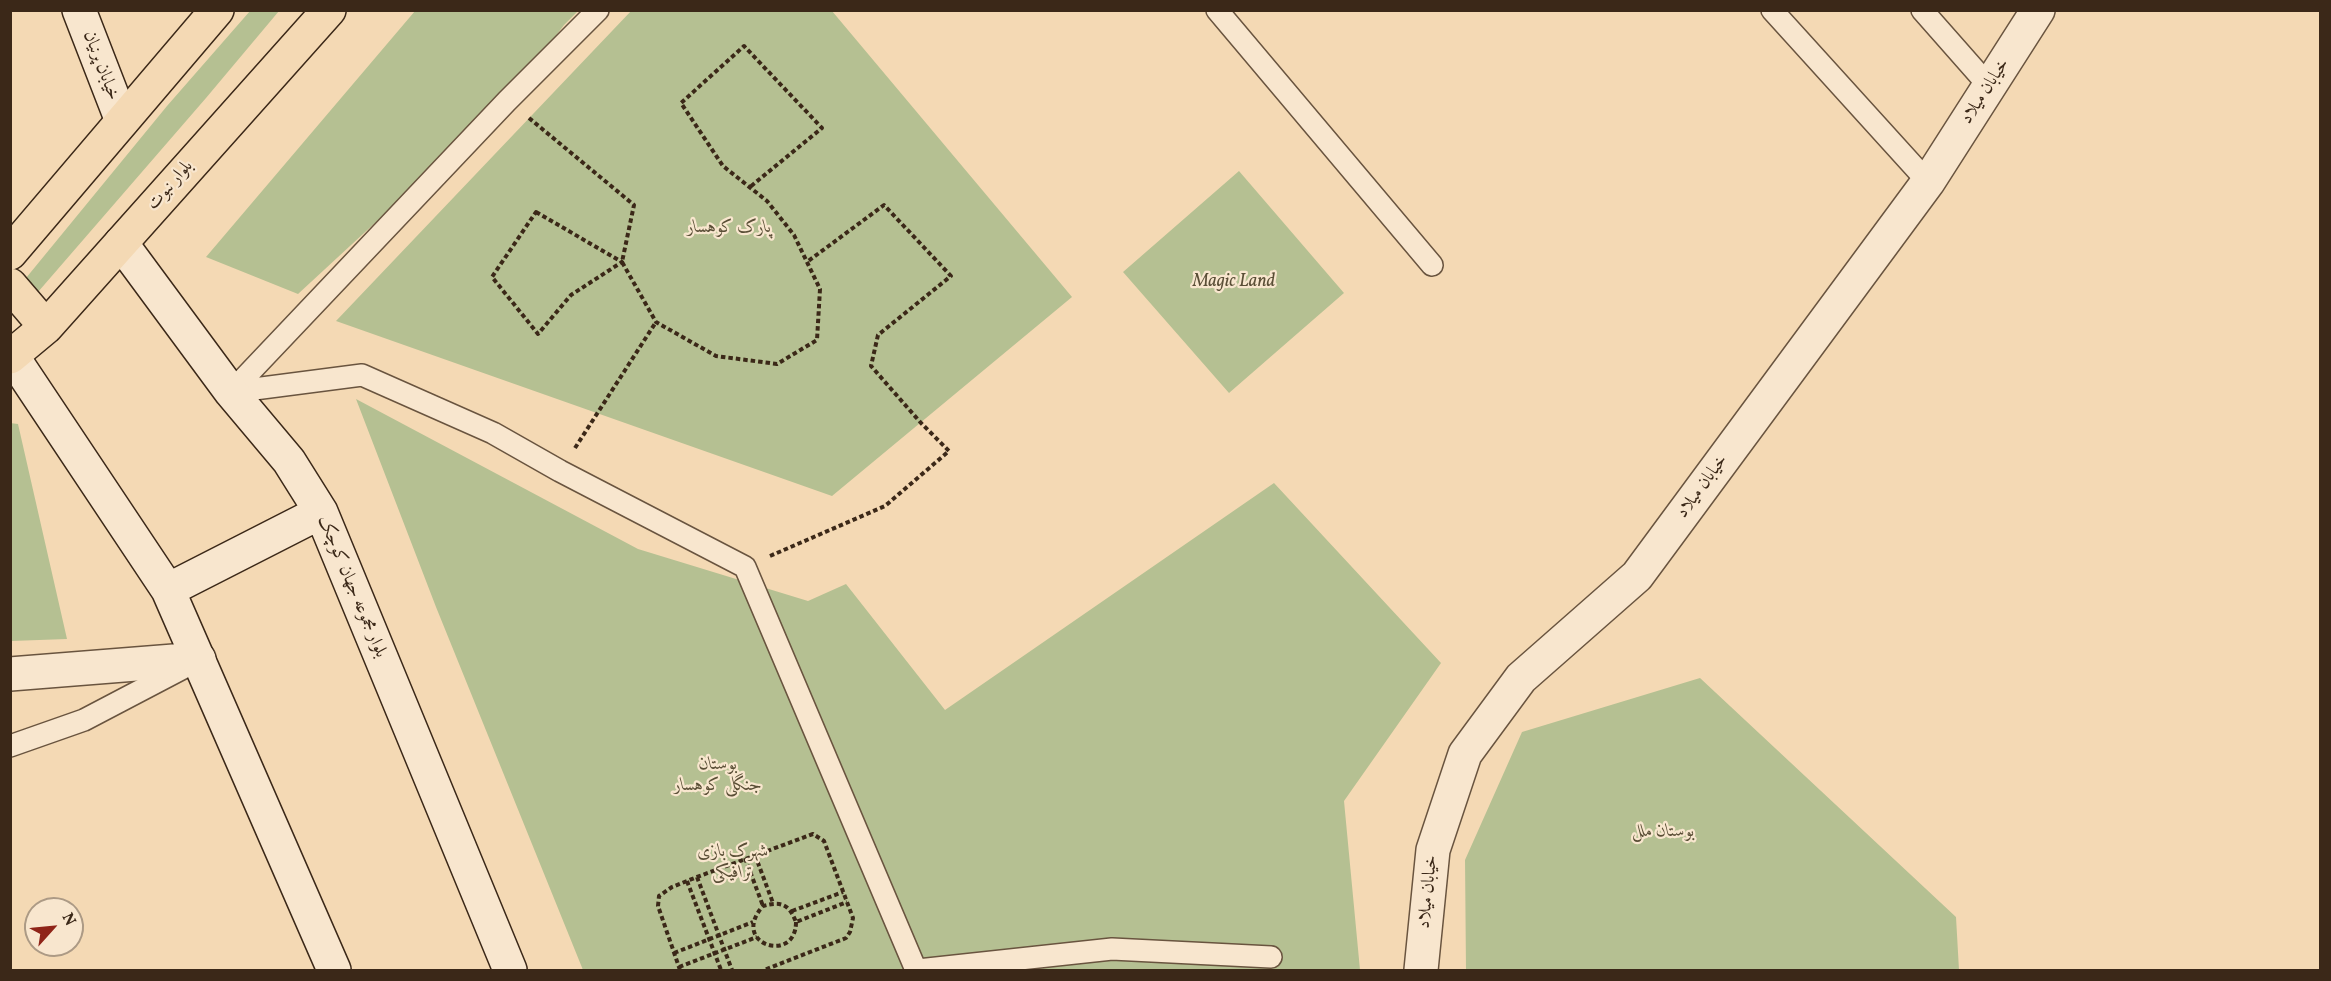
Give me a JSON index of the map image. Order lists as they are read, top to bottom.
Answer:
{
  "streets": {
    "main road": [
      "خیابان پرنیان",
      "خیابان میلاد",
      "بلوار نبوت",
      "بلوار مجموعه جهان کوچک"
    ]
  },
  "crossings": [
    ["بلوار نبوت", "بلوار مجموعه جهان کوچک"]
  ],
  "parks": [
    "پارک کوهسار",
    "Magic Land",
    "بوستان جنگلی کوهسار",
    "بوستان ملل",
    "شهرک بازی ترافیکی"
  ],
  "north": "top right"
}
